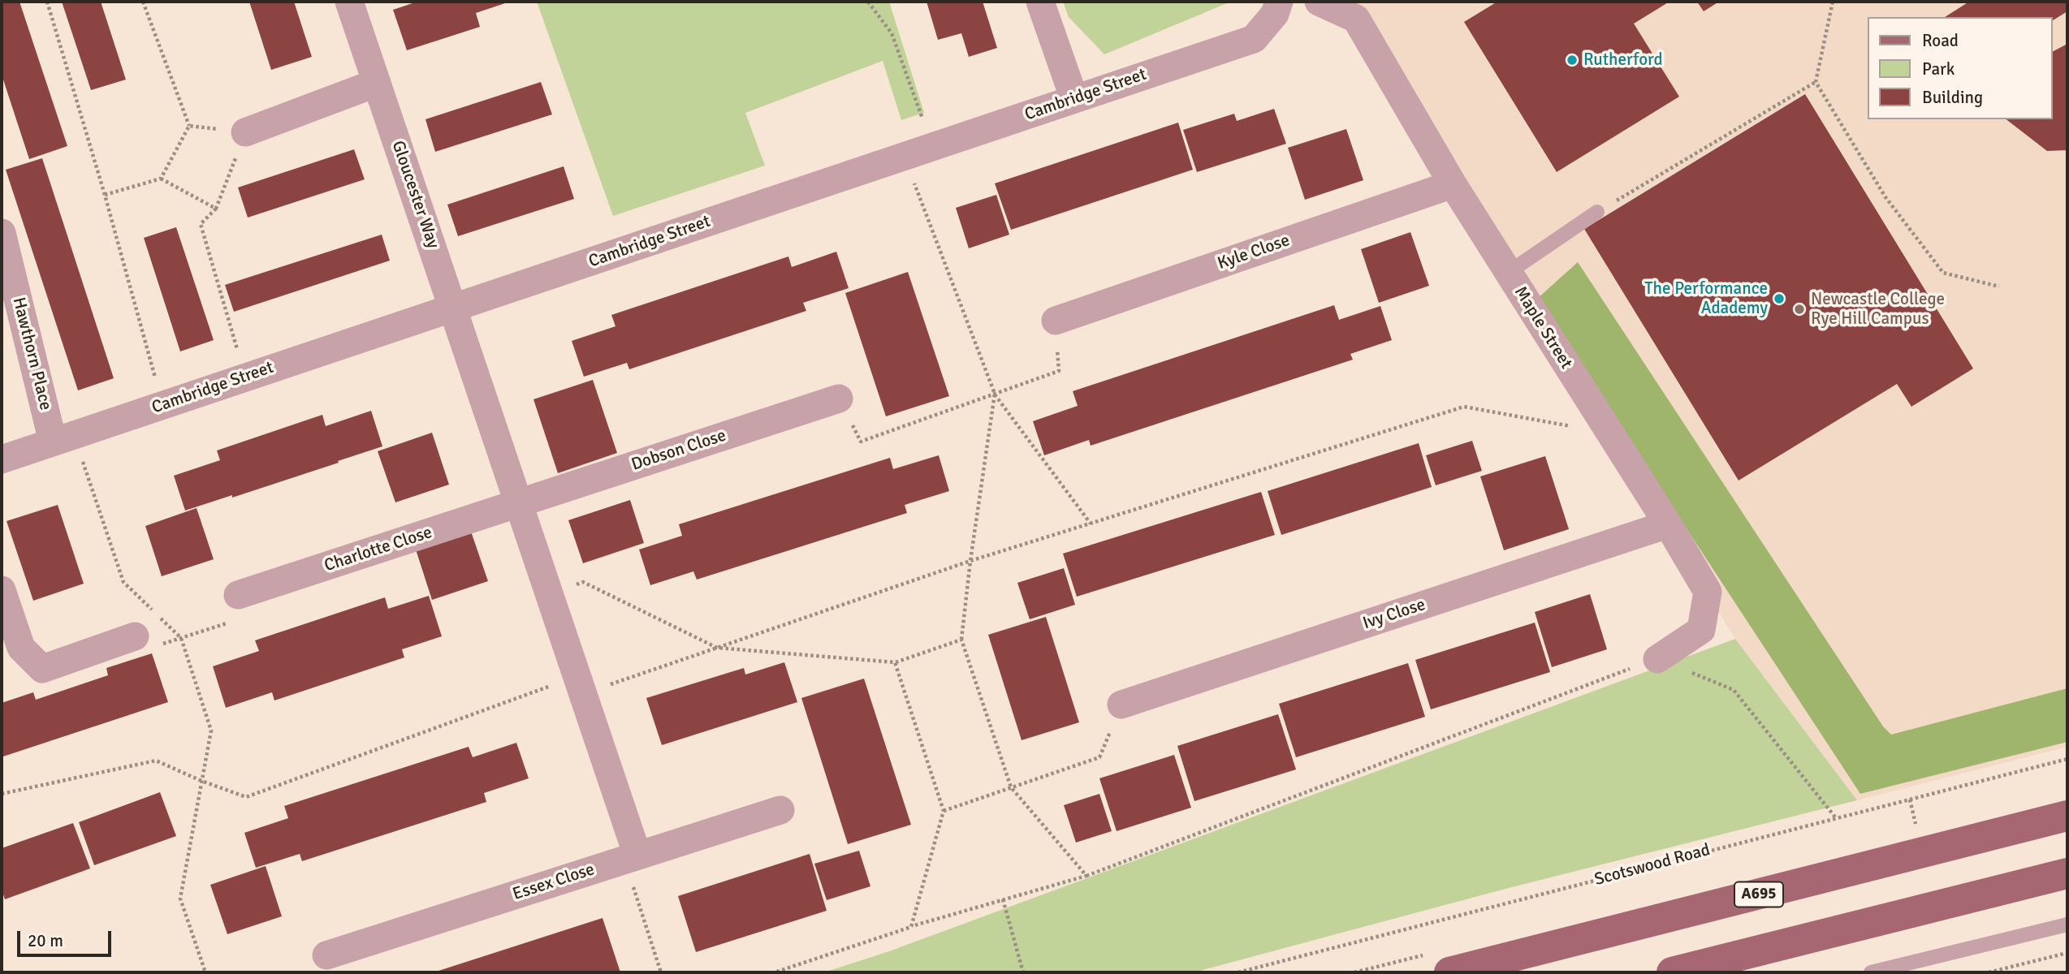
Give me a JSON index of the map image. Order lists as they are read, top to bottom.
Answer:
{
  "streets": {
    "main road": ["A695"],
    "street": [
      "Cambridge Street",
      "Gloucester Way",
      "Kyle Close",
      "Maple Street",
      "Hawthorn Place",
      "Dobson Close",
      "Charlotte Close",
      "Ivy Close",
      "Essex Close"
    ],
    "path": ["Scotswood Road"]
  },
  "crossings": [
    ["Cambridge Street", "Gloucester Way"],
    ["Cambridge Street", "Hawthorn Place"],
    ["Gloucester Way", "Dobson Close"],
    ["Gloucester Way", "Charlotte Close"],
    ["Gloucester Way", "Essex Close"],
    ["Kyle Close", "Maple Street"],
    ["Maple Street", "Ivy Close"],
    ["Dobson Close", "Charlotte Close"]
  ],
  "places": ["Rutherford", "The Performance Adademy", "Newcastle College Rye Hill Campus"],
  "legend": ["Road", "Park", "Building"],
  "scale_bar": "20 m"
}
